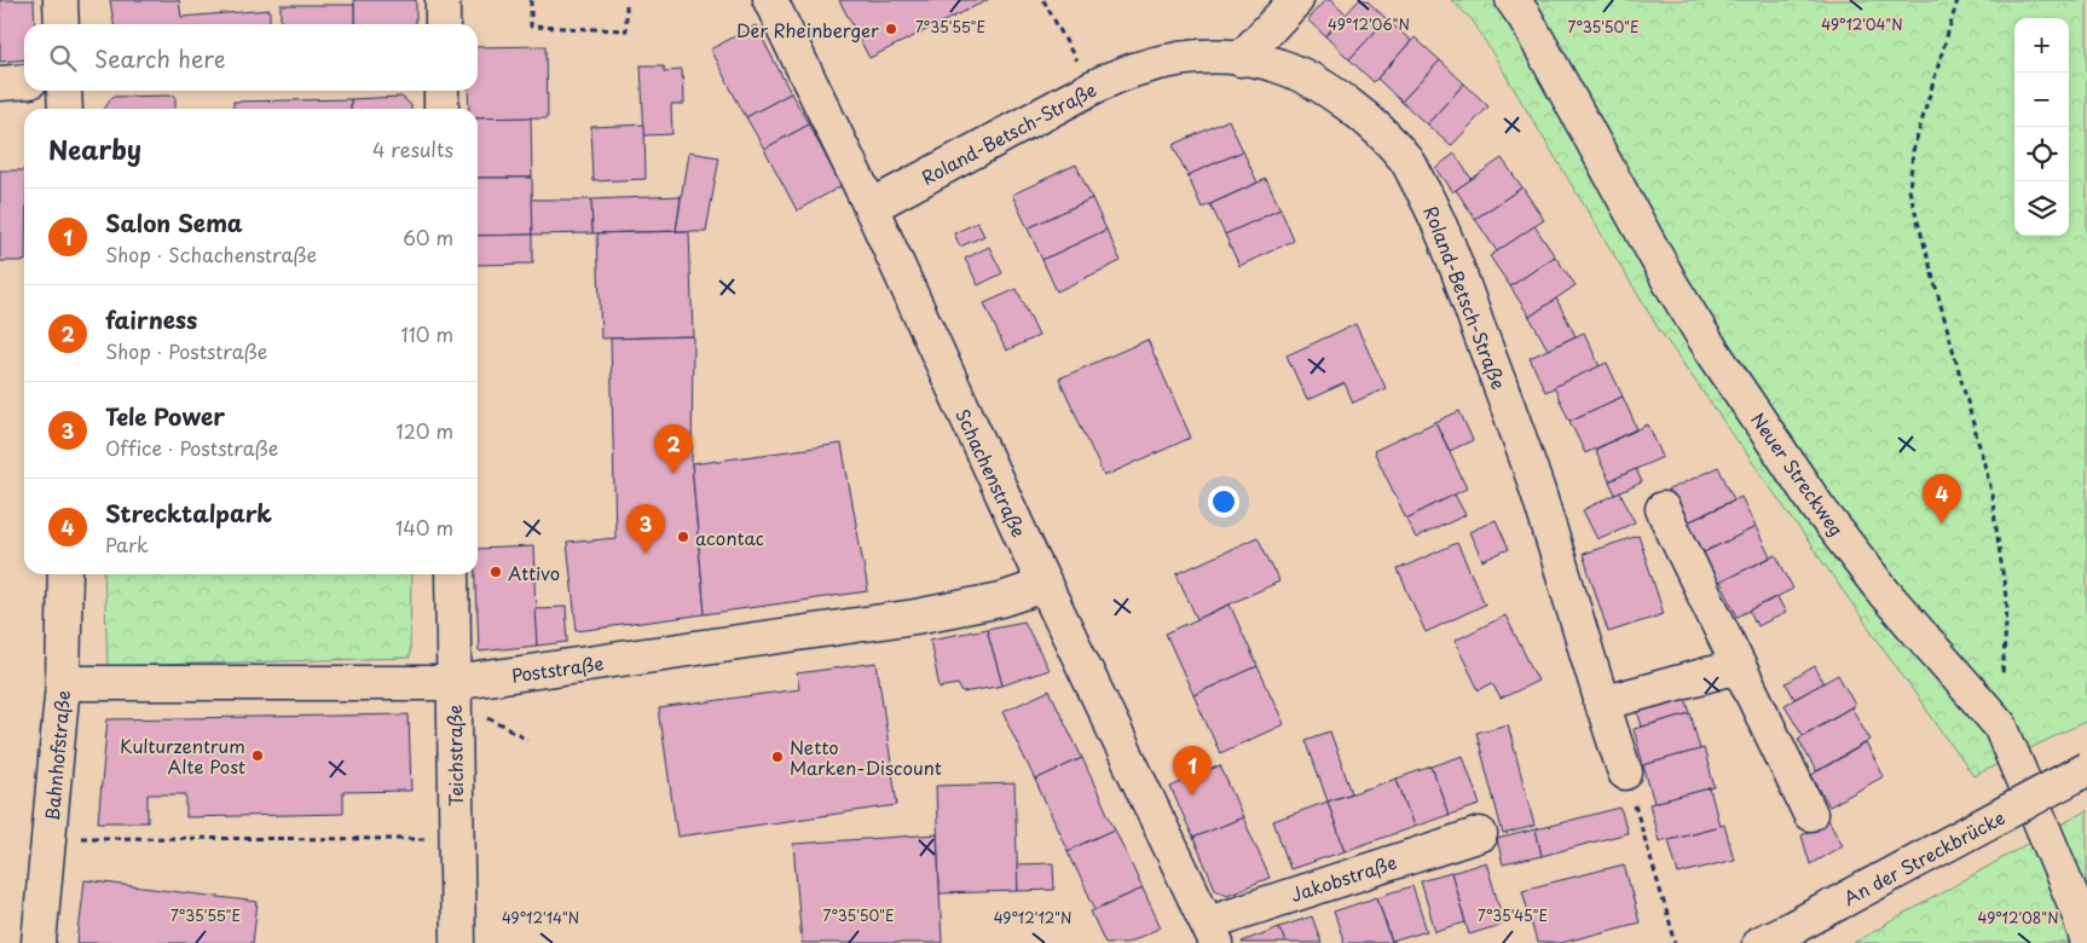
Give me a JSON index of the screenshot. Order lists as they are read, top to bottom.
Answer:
{
  "streets": {
    "street": [
      "Roland-Betsch-Straße",
      "Schachenstraße",
      "Neuer Streckweg",
      "Poststraße",
      "Bahnhofstraße",
      "Teichstraße",
      "An der Streckbrücke",
      "Jakobstraße"
    ]
  },
  "crossings": [
    ["Roland-Betsch-Straße", "Schachenstraße"],
    ["Schachenstraße", "Poststraße"],
    ["Schachenstraße", "Jakobstraße"],
    ["Poststraße", "Bahnhofstraße"],
    ["Poststraße", "Teichstraße"]
  ],
  "places": [
    "Der Rheinberger",
    "acontac",
    "Attivo",
    "Kulturzentrum Alte Post",
    "Netto Marken-Discount"
  ],
  "page": {
    "map_buttons": ["+", "−"],
    "search": "Search here",
    "heading": ["Nearby", "4 results"],
    "list": [
      {
        "mark": "1",
        "name": "Salon Sema",
        "note": "Shop · Schachenstraße",
        "value": "60 m"
      },
      {
        "mark": "2",
        "name": "fairness",
        "note": "Shop · Poststraße",
        "value": "110 m"
      },
      {
        "mark": "3",
        "name": "Tele Power",
        "note": "Office · Poststraße",
        "value": "120 m"
      },
      {
        "mark": "4",
        "name": "Strecktalpark",
        "note": "Park",
        "value": "140 m"
      }
    ],
    "pins": [
      "2",
      "4",
      "3",
      "1"
    ]
  },
  "coordinates": [
    "49°12'06\"N",
    "49°12'04\"N",
    "7°35'55\"E",
    "7°35'50\"E",
    "7°35'45\"E",
    "49°12'14\"N",
    "49°12'12\"N",
    "49°12'08\"N"
  ]
}
